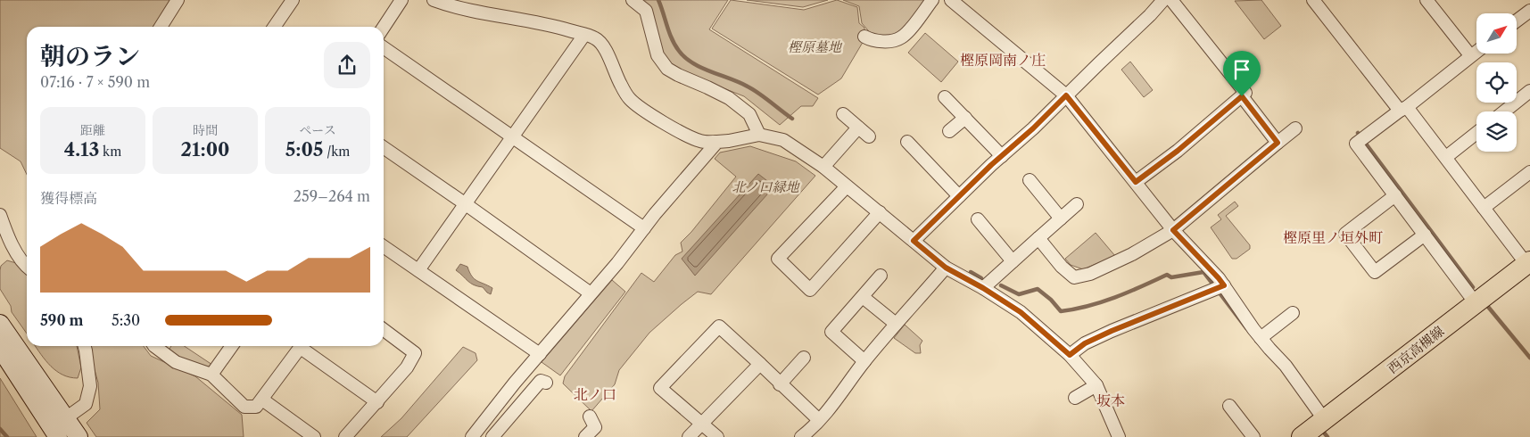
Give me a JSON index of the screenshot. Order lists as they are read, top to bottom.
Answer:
{
  "streets": {
    "main road": ["西京高槻線"]
  },
  "districts": [
    "樫原岡南ノ庄",
    "樫原里ノ垣外町",
    "北ノ口",
    "坂本"
  ],
  "parks": ["樫原墓地", "北ノ口緑地"],
  "north": "top right",
  "page": {
    "heading": ["朝のラン", "07:16 · 7 × 590 m"],
    "stats": [
      ["距離", "4.13 km"],
      ["時間", "21:00"],
      ["ペース", "5:05 /km"]
    ],
    "chart": ["獲得標高", "259–264 m"],
    "list": [
      {
        "name": "590 m",
        "note": "5:30"
      }
    ]
  }
}
